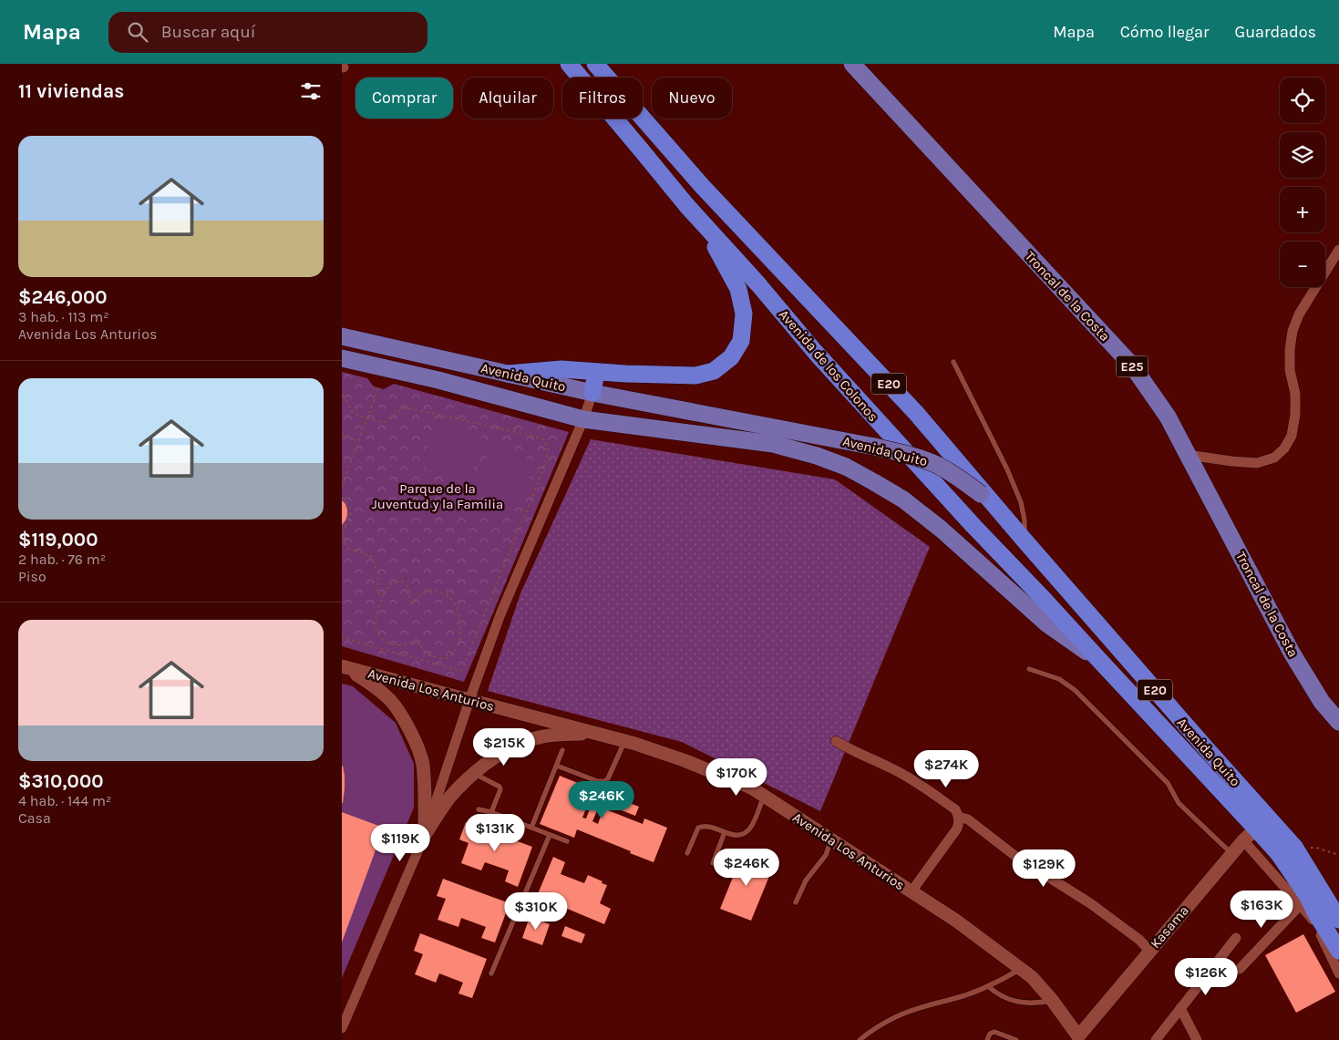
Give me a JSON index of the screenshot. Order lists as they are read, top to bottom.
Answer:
{
  "streets": {
    "highway": ["Avenida de los Colonos", "Avenida Quito", "E20"],
    "main road": ["Troncal de la Costa", "E25"],
    "street": ["Avenida Los Anturios", "Kasama"]
  },
  "crossings": [
    ["Avenida de los Colonos", "Avenida Quito"],
    ["Avenida Quito", "Kasama"],
    ["Avenida Los Anturios", "Kasama"]
  ],
  "parks": ["Parque de la Juventud y la Familia"],
  "page": {
    "header": "Mapa",
    "search": "Buscar aquí",
    "nav": ["Mapa", "Cómo llegar", "Guardados"],
    "heading": "11 viviendas",
    "map_buttons": ["+", "−"],
    "chip": [
      "Comprar",
      "Alquilar",
      "Filtros",
      "Nuevo"
    ],
    "list": [
      {
        "name": "$246,000",
        "note": "3 hab. · 113 m² · Avenida Los Anturios"
      },
      {
        "name": "$119,000",
        "note": "2 hab. · 76 m² · Piso"
      },
      {
        "name": "$310,000",
        "note": "4 hab. · 144 m² · Casa"
      }
    ],
    "price": [
      "$215K",
      "$274K",
      "$170K",
      "$246K",
      "$131K",
      "$119K",
      "$246K",
      "$129K",
      "$163K",
      "$310K",
      "$126K"
    ]
  }
}
